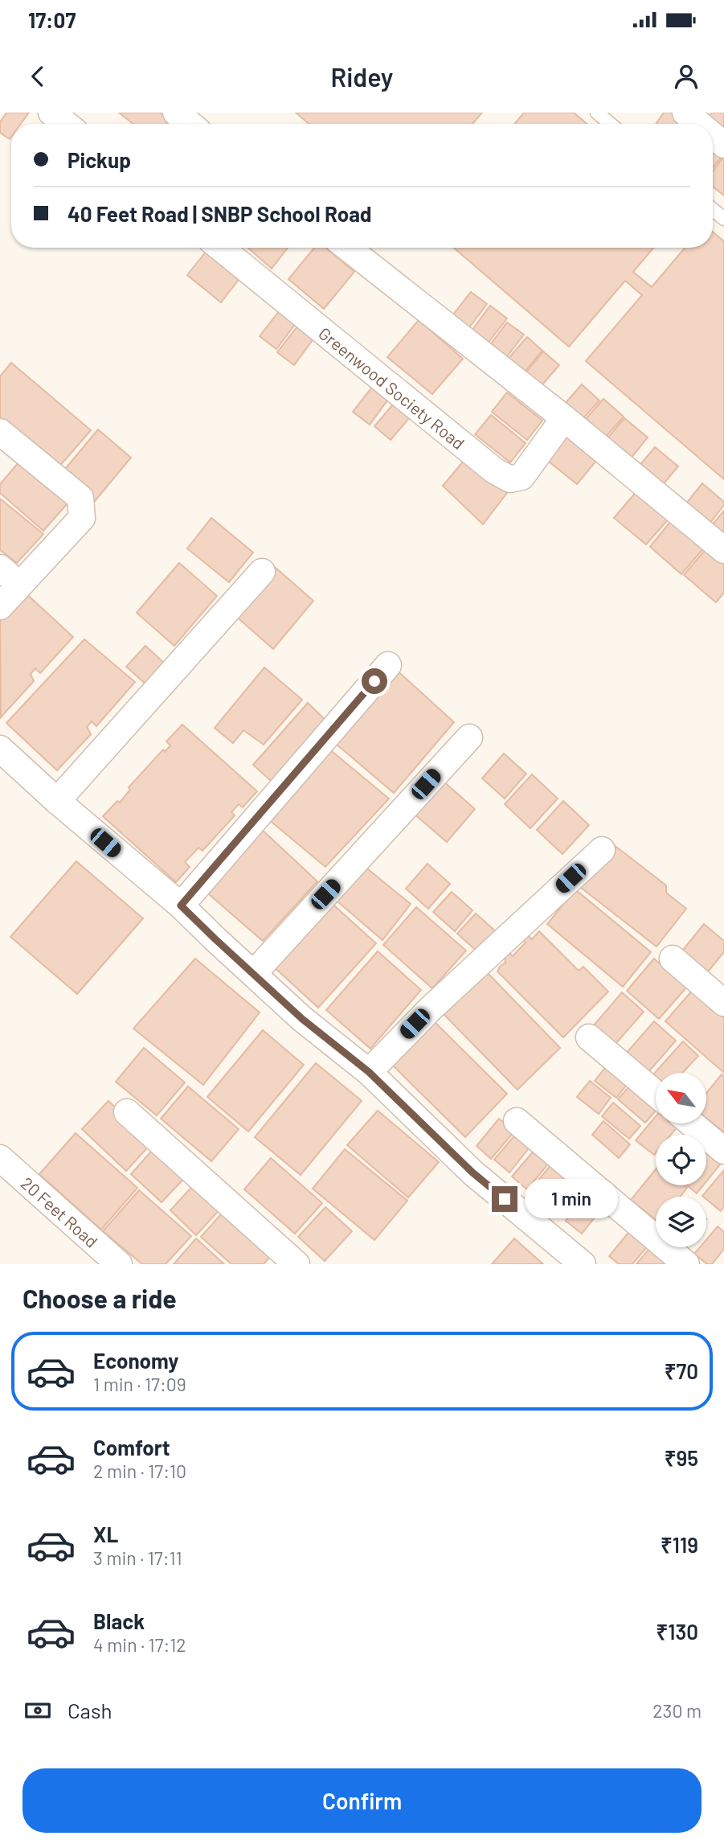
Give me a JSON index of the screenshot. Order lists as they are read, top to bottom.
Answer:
{
  "streets": {
    "street": ["Greenwood Society Road", "20 Feet Road"]
  },
  "north": "top left",
  "page": {
    "status": "17:07",
    "header": "Ridey",
    "banner": ["Pickup", "40 Feet Road | SNBP School Road"],
    "bubble": "1 min",
    "heading": "Choose a ride",
    "list": [
      {
        "name": "Economy",
        "note": "1 min · 17:09",
        "value": "₹70"
      },
      {
        "name": "Comfort",
        "note": "2 min · 17:10",
        "value": "₹95"
      },
      {
        "name": "XL",
        "note": "3 min · 17:11",
        "value": "₹119"
      },
      {
        "name": "Black",
        "note": "4 min · 17:12",
        "value": "₹130"
      }
    ],
    "pay": ["Cash", "230 m"],
    "buttons": "Confirm"
  }
}
